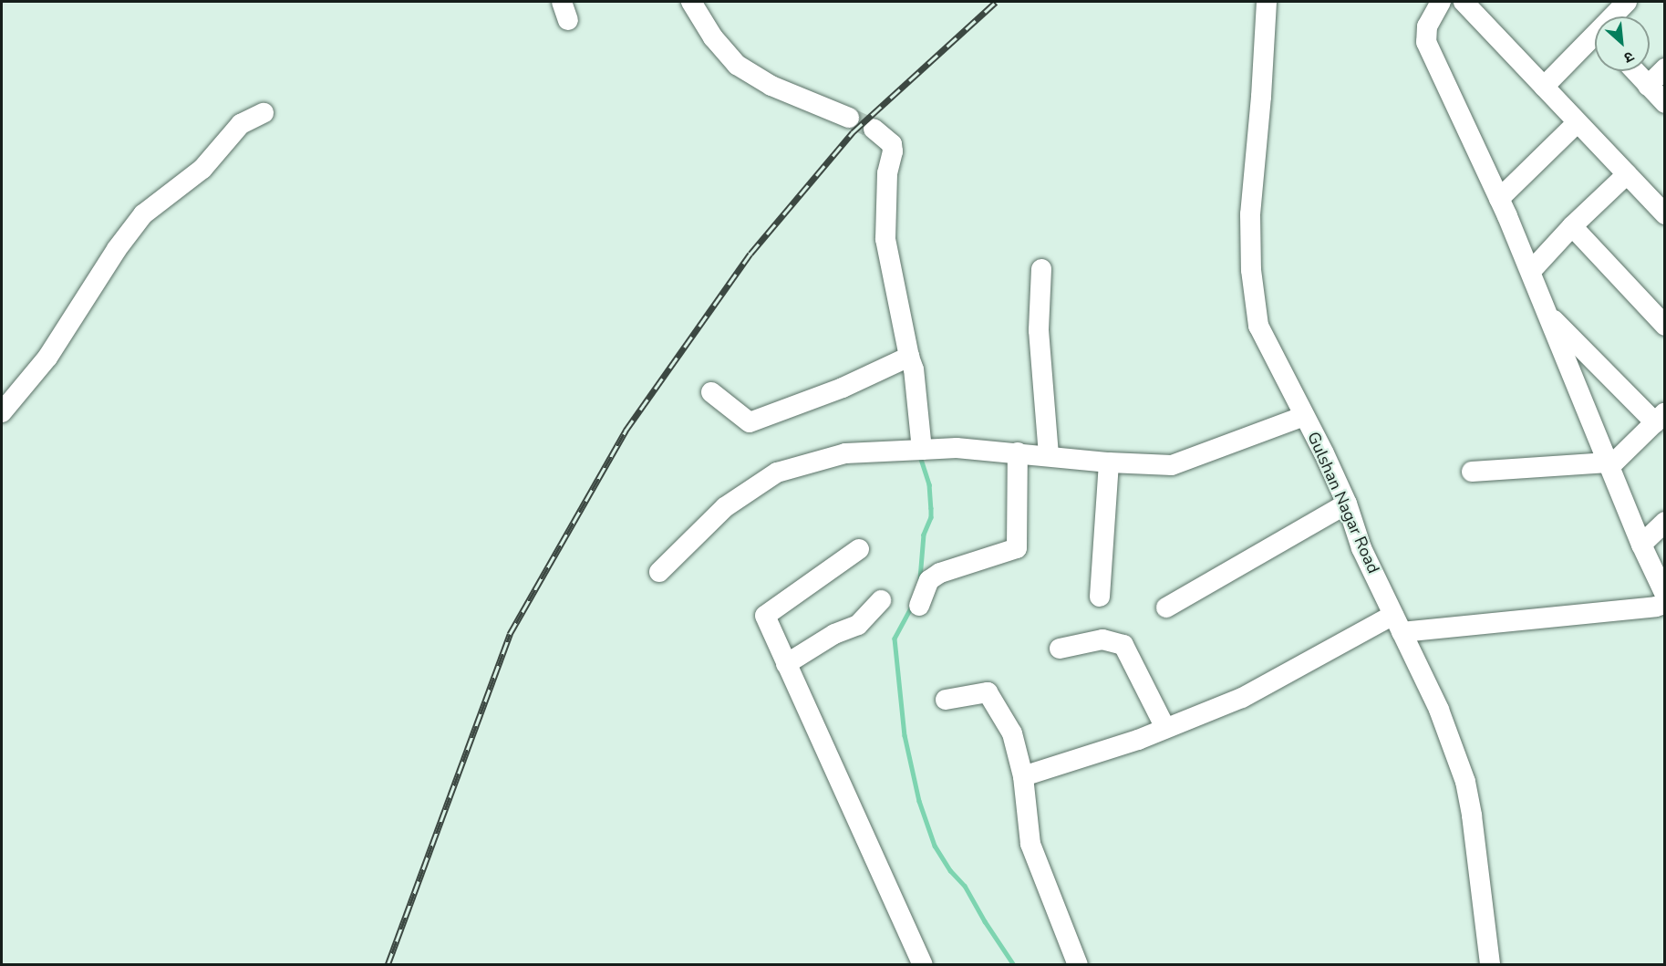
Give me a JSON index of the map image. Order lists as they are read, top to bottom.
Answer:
{
  "streets": {
    "street": ["Gulshan Nagar Road"]
  },
  "north": "bottom right"
}
